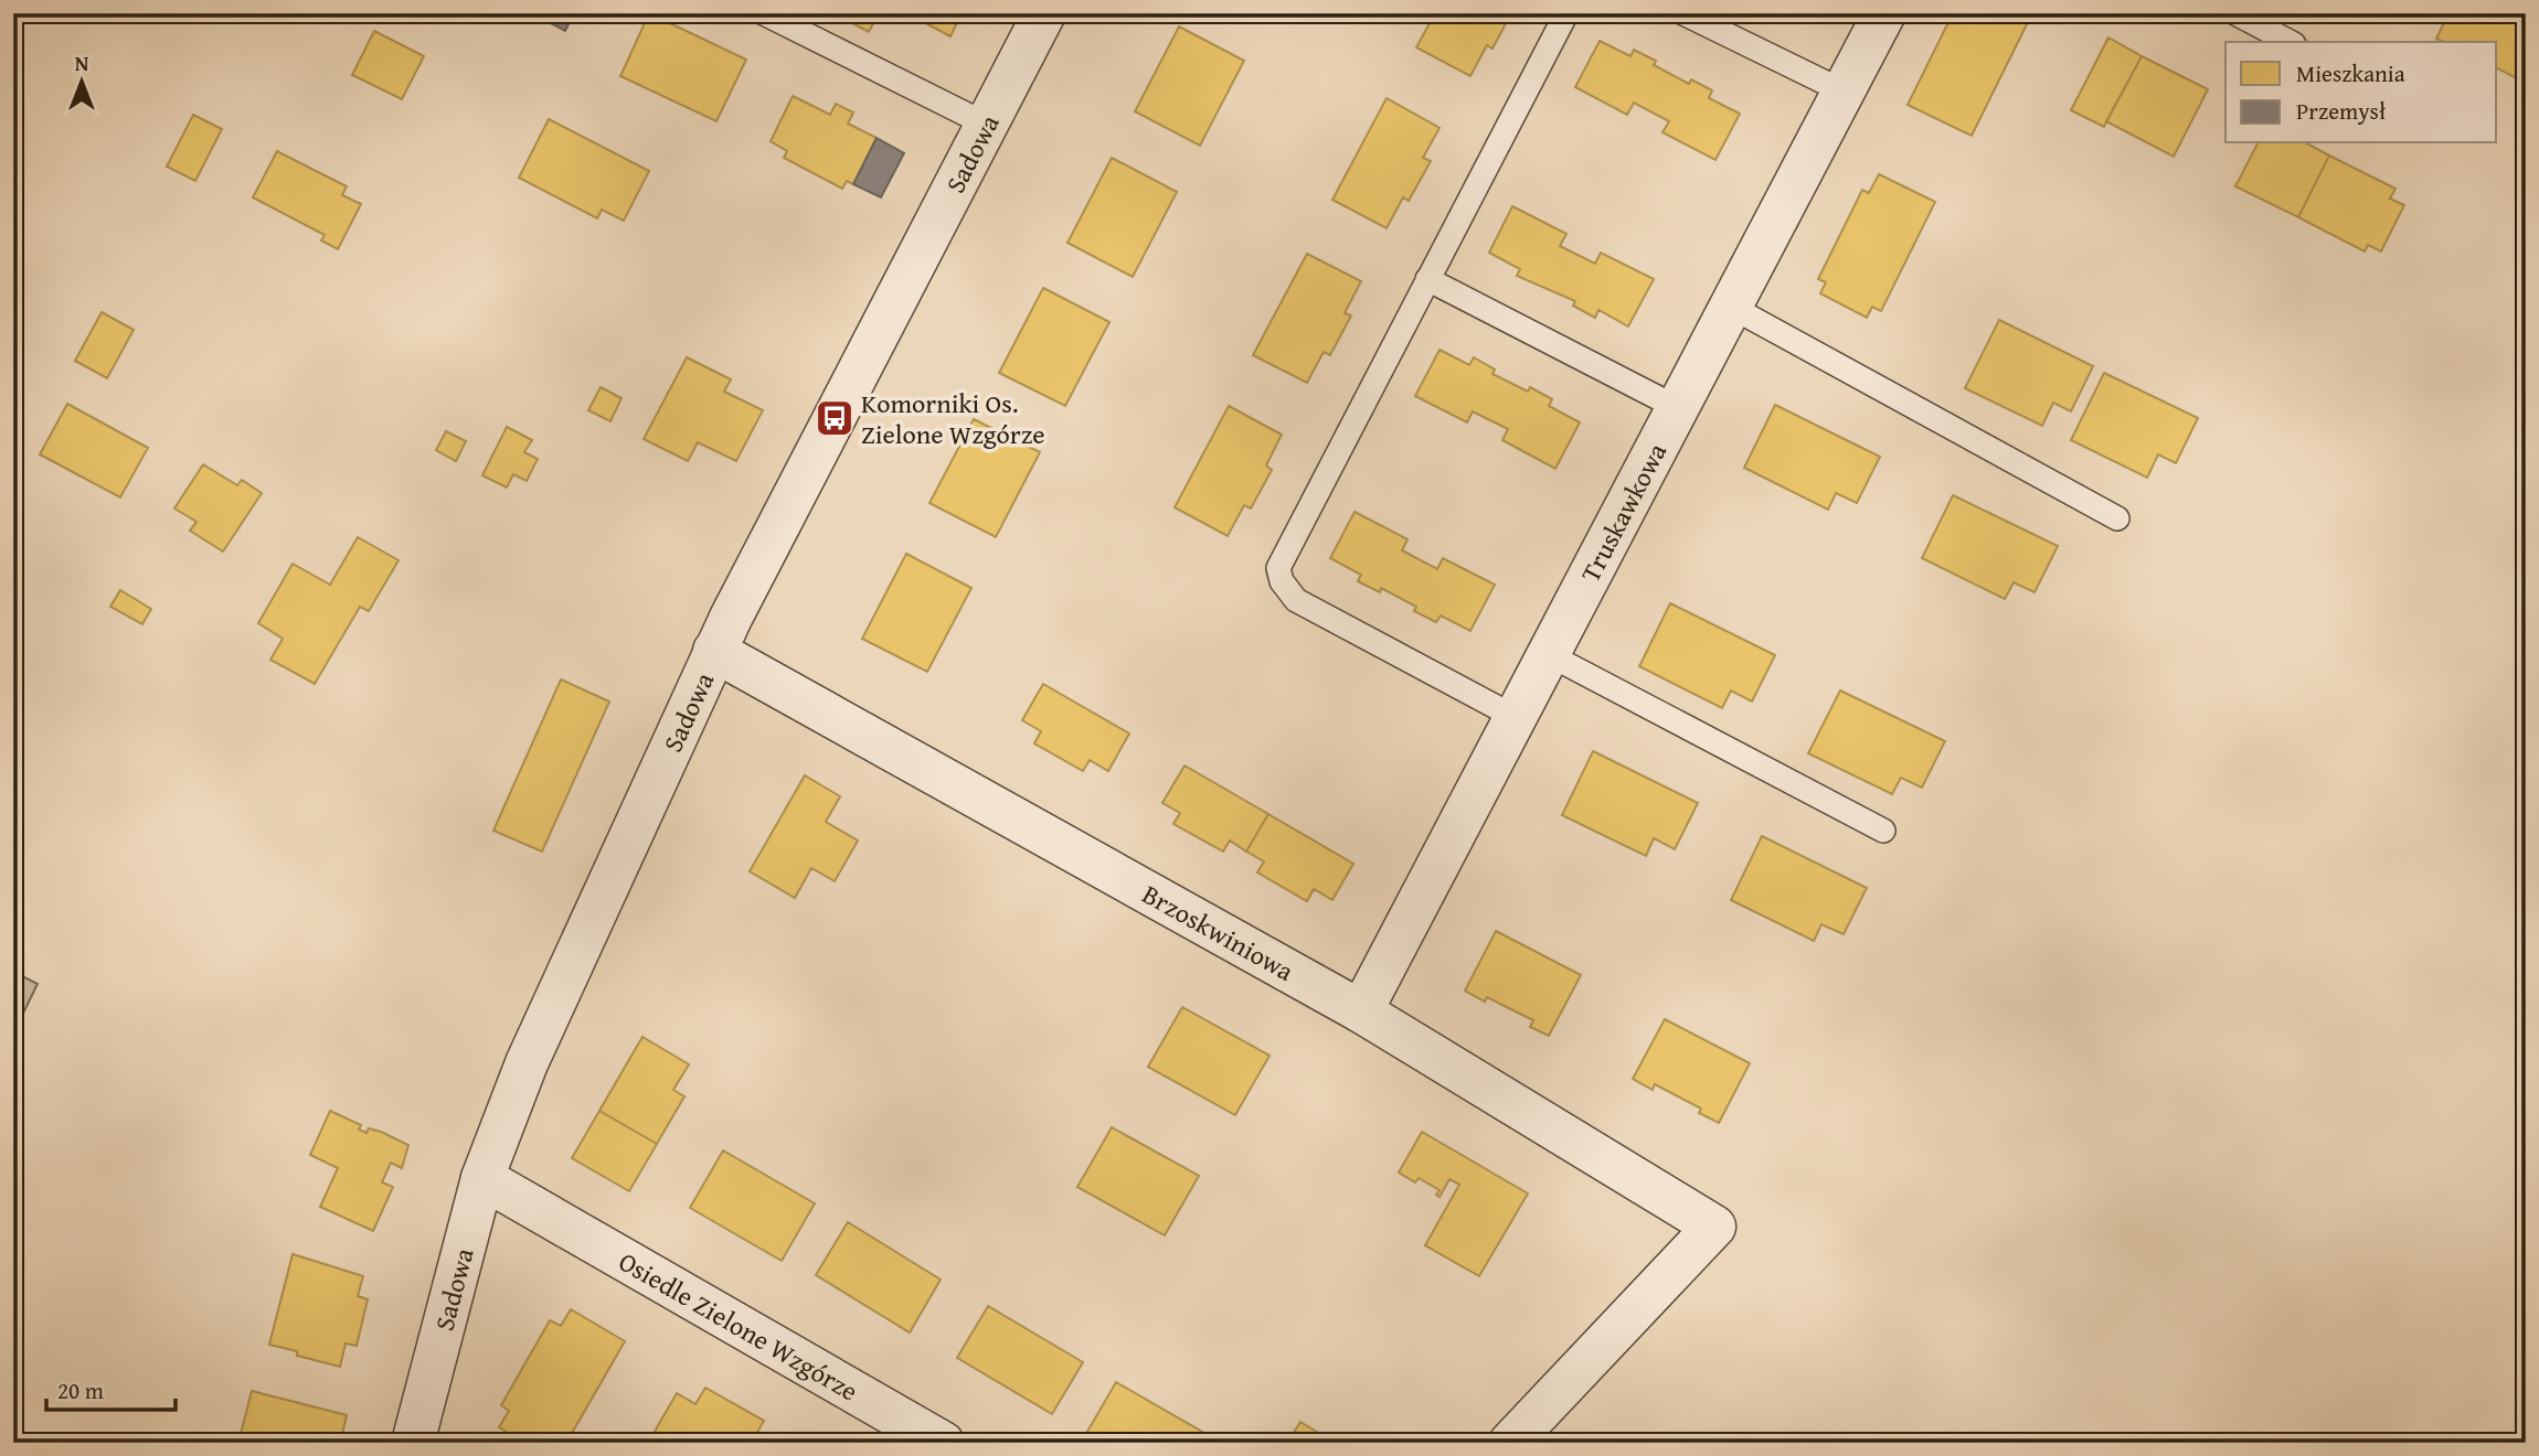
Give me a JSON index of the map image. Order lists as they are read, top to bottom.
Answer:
{
  "streets": {
    "street": [
      "Sadowa",
      "Truskawkowa",
      "Brzoskwiniowa",
      "Osiedle Zielone Wzgórze"
    ]
  },
  "crossings": [
    ["Sadowa", "Brzoskwiniowa"],
    ["Sadowa", "Osiedle Zielone Wzgórze"],
    ["Truskawkowa", "Brzoskwiniowa"]
  ],
  "places": {
    "bus stop": ["Komorniki Os. Zielone Wzgórze"]
  },
  "legend": ["Mieszkania", "Przemysł"],
  "scale_bar": "20 m",
  "north": "top"
}
